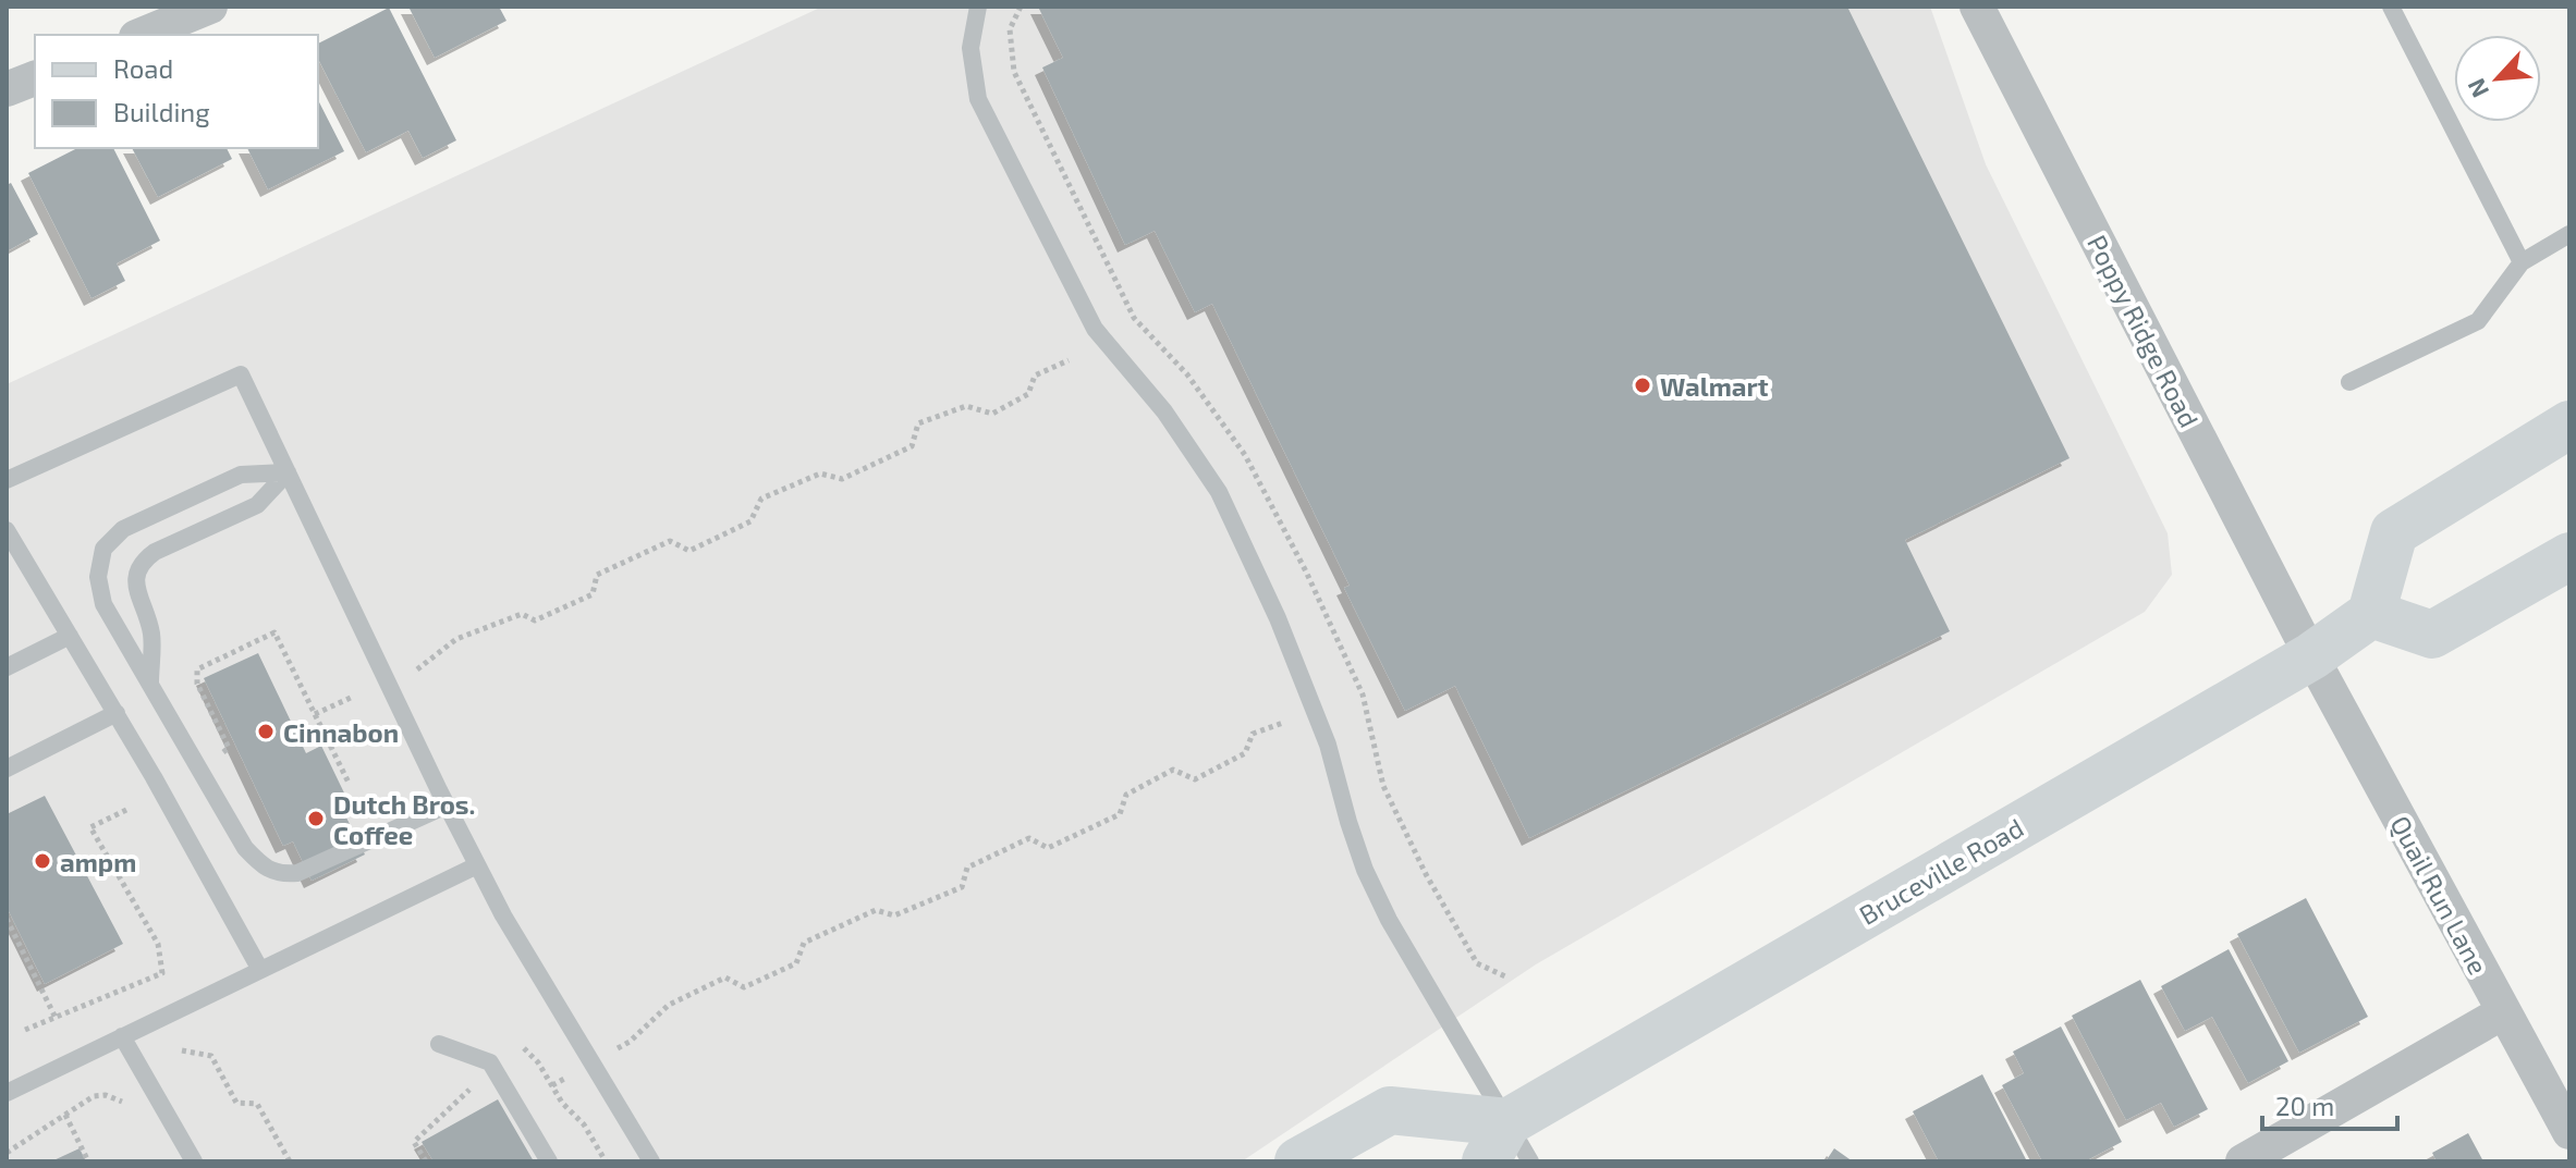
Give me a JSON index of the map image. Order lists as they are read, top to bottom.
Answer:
{
  "streets": {
    "main road": ["Bruceville Road"],
    "street": ["Poppy Ridge Road", "Quail Run Lane"]
  },
  "crossings": [
    ["Poppy Ridge Road", "Bruceville Road"],
    ["Poppy Ridge Road", "Quail Run Lane"],
    ["Bruceville Road", "Quail Run Lane"]
  ],
  "places": [
    "Walmart",
    "Cinnabon",
    "Dutch Bros. Coffee",
    "ampm"
  ],
  "legend": ["Road", "Building"],
  "scale_bar": "20 m",
  "north": "bottom left"
}
